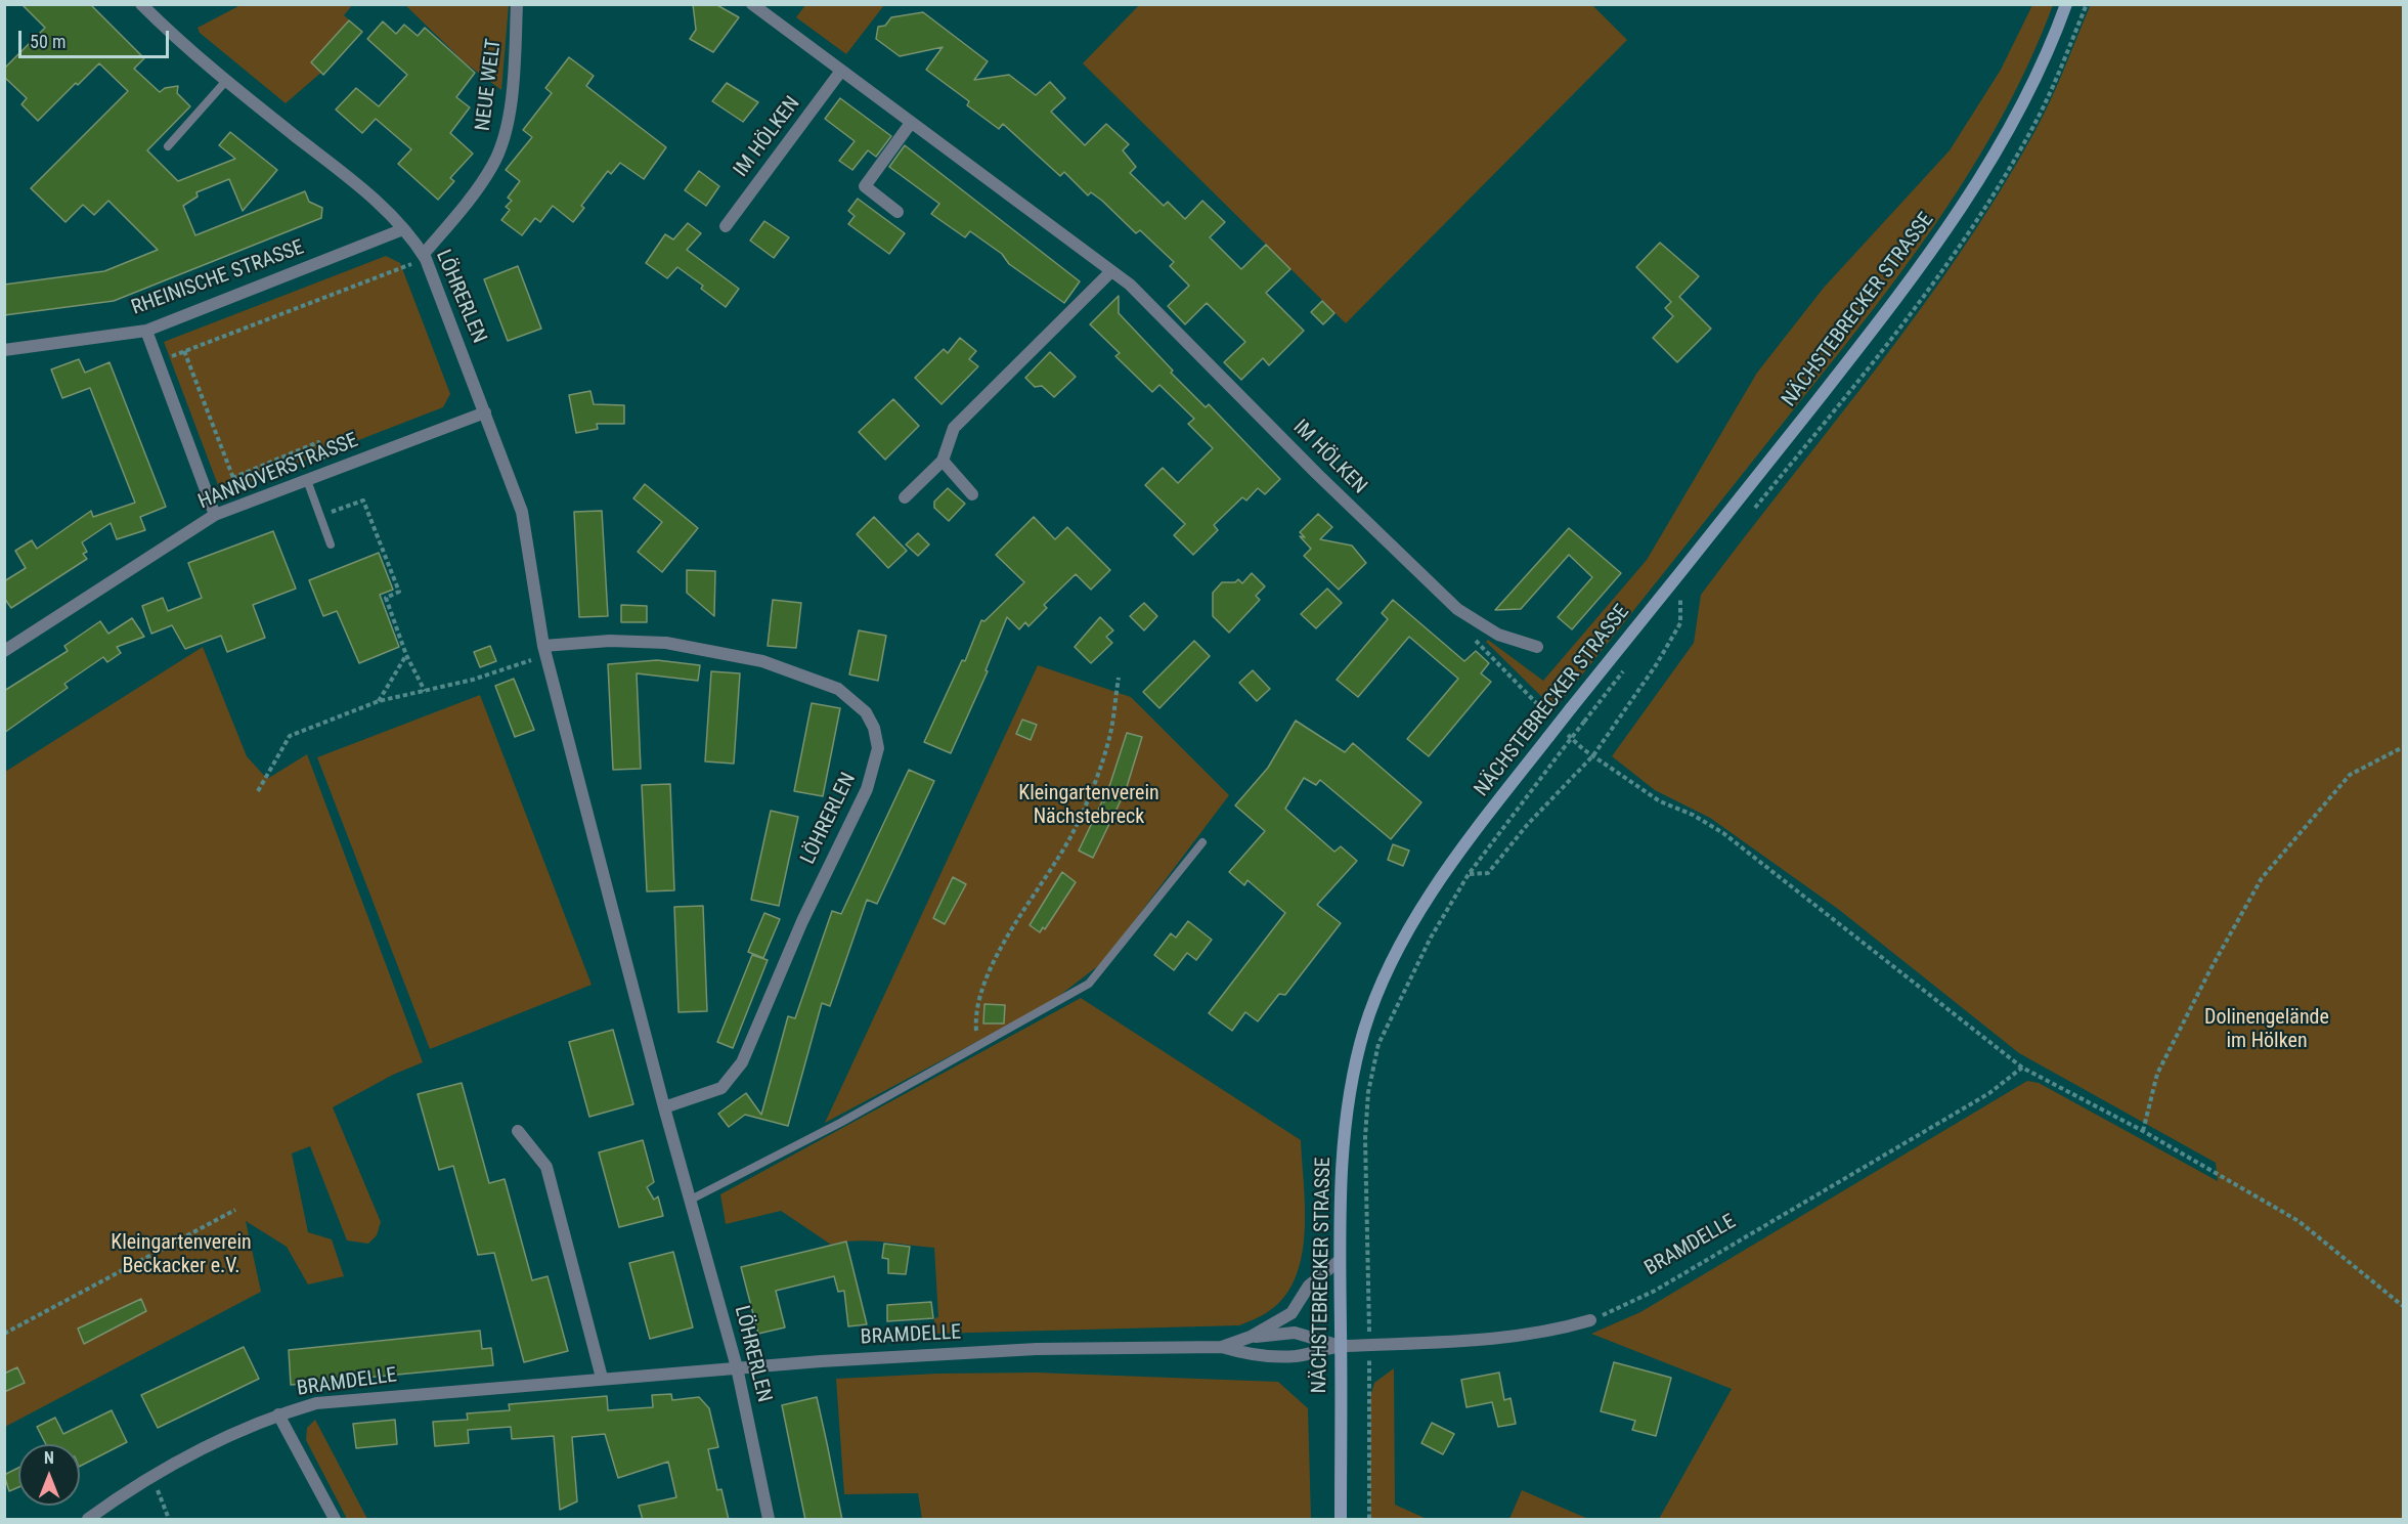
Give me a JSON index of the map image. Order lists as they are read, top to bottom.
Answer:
{
  "streets": {
    "main road": ["NÄCHSTEBRECKER STRASSE"],
    "street": [
      "NEUE WELT",
      "IM HÖLKEN",
      "RHEINISCHE STRASSE",
      "LÖHRERLEN",
      "HANNOVERSTRASSE",
      "BRAMDELLE"
    ]
  },
  "crossings": [
    ["NEUE WELT", "LÖHRERLEN"],
    ["RHEINISCHE STRASSE", "LÖHRERLEN"],
    ["LÖHRERLEN", "HANNOVERSTRASSE"],
    ["LÖHRERLEN", "BRAMDELLE"],
    ["NÄCHSTEBRECKER STRASSE", "BRAMDELLE"]
  ],
  "parks": ["Kleingartenverein Nächstebreck", "Dolinengelände im Hölken", "Kleingartenverein Beckacker e.V."],
  "scale_bar": "50 m",
  "north": "top"
}
